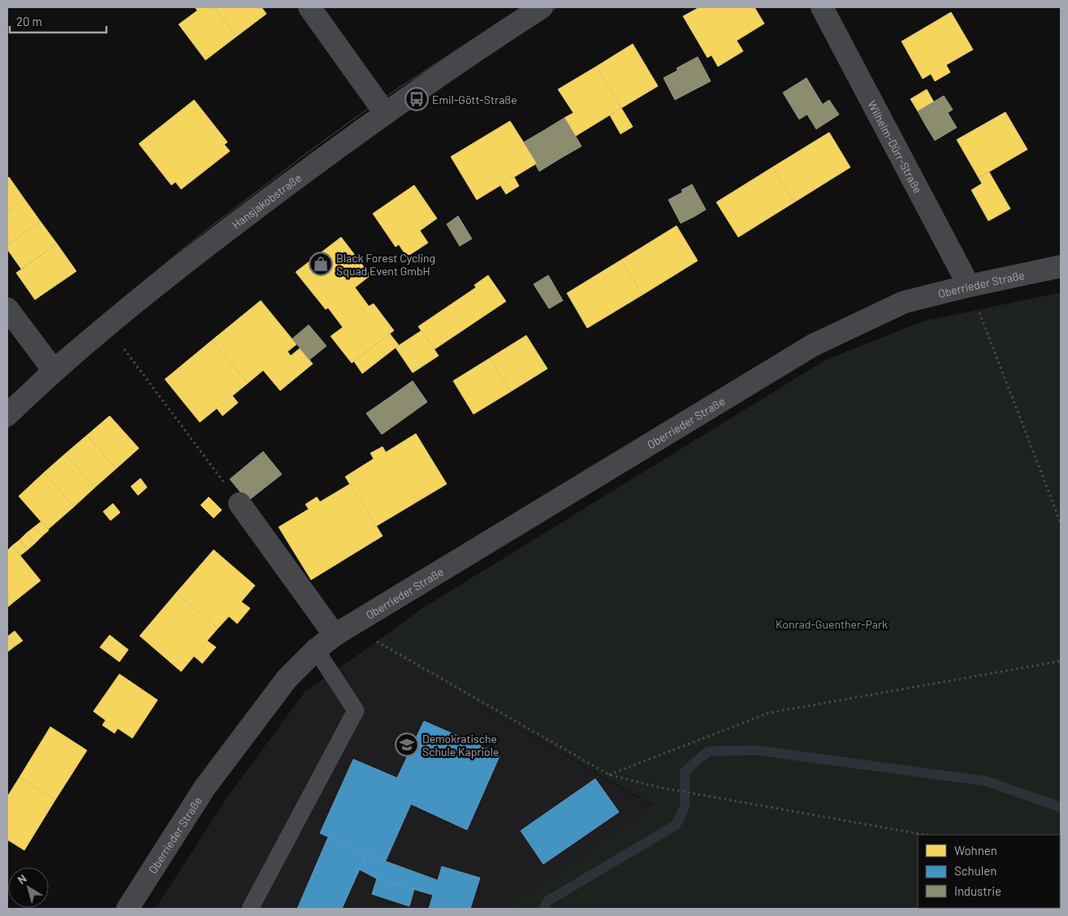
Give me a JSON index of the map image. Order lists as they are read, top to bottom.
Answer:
{
  "streets": {
    "street": ["Wilhelm-Dürr-Straße", "Hansjakobstraße", "Oberrieder Straße"]
  },
  "crossings": [
    ["Wilhelm-Dürr-Straße", "Oberrieder Straße"]
  ],
  "parks": ["Konrad-Guenther-Park"],
  "places": {
    "bus stop": ["Emil-Gött-Straße"],
    "shop": ["Black Forest Cycling Squad Event GmbH"],
    "school or university": ["Demokratische Schule Kapriole"]
  },
  "legend": ["Wohnen", "Schulen", "Industrie"],
  "scale_bar": "20 m",
  "north": "top left"
}
